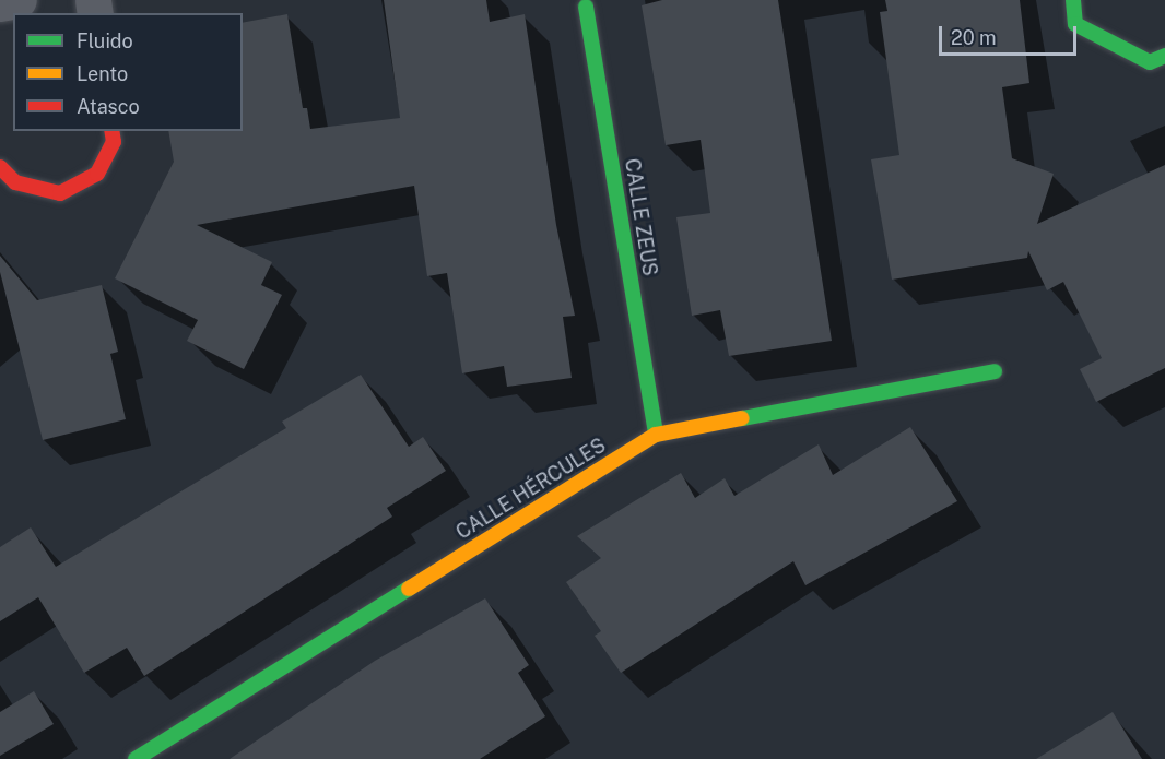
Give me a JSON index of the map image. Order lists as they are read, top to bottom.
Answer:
{
  "streets": {
    "street": ["CALLE ZEUS", "CALLE HÉRCULES"]
  },
  "crossings": [
    ["CALLE ZEUS", "CALLE HÉRCULES"]
  ],
  "legend": ["Fluido", "Lento", "Atasco"],
  "scale_bar": "20 m"
}
